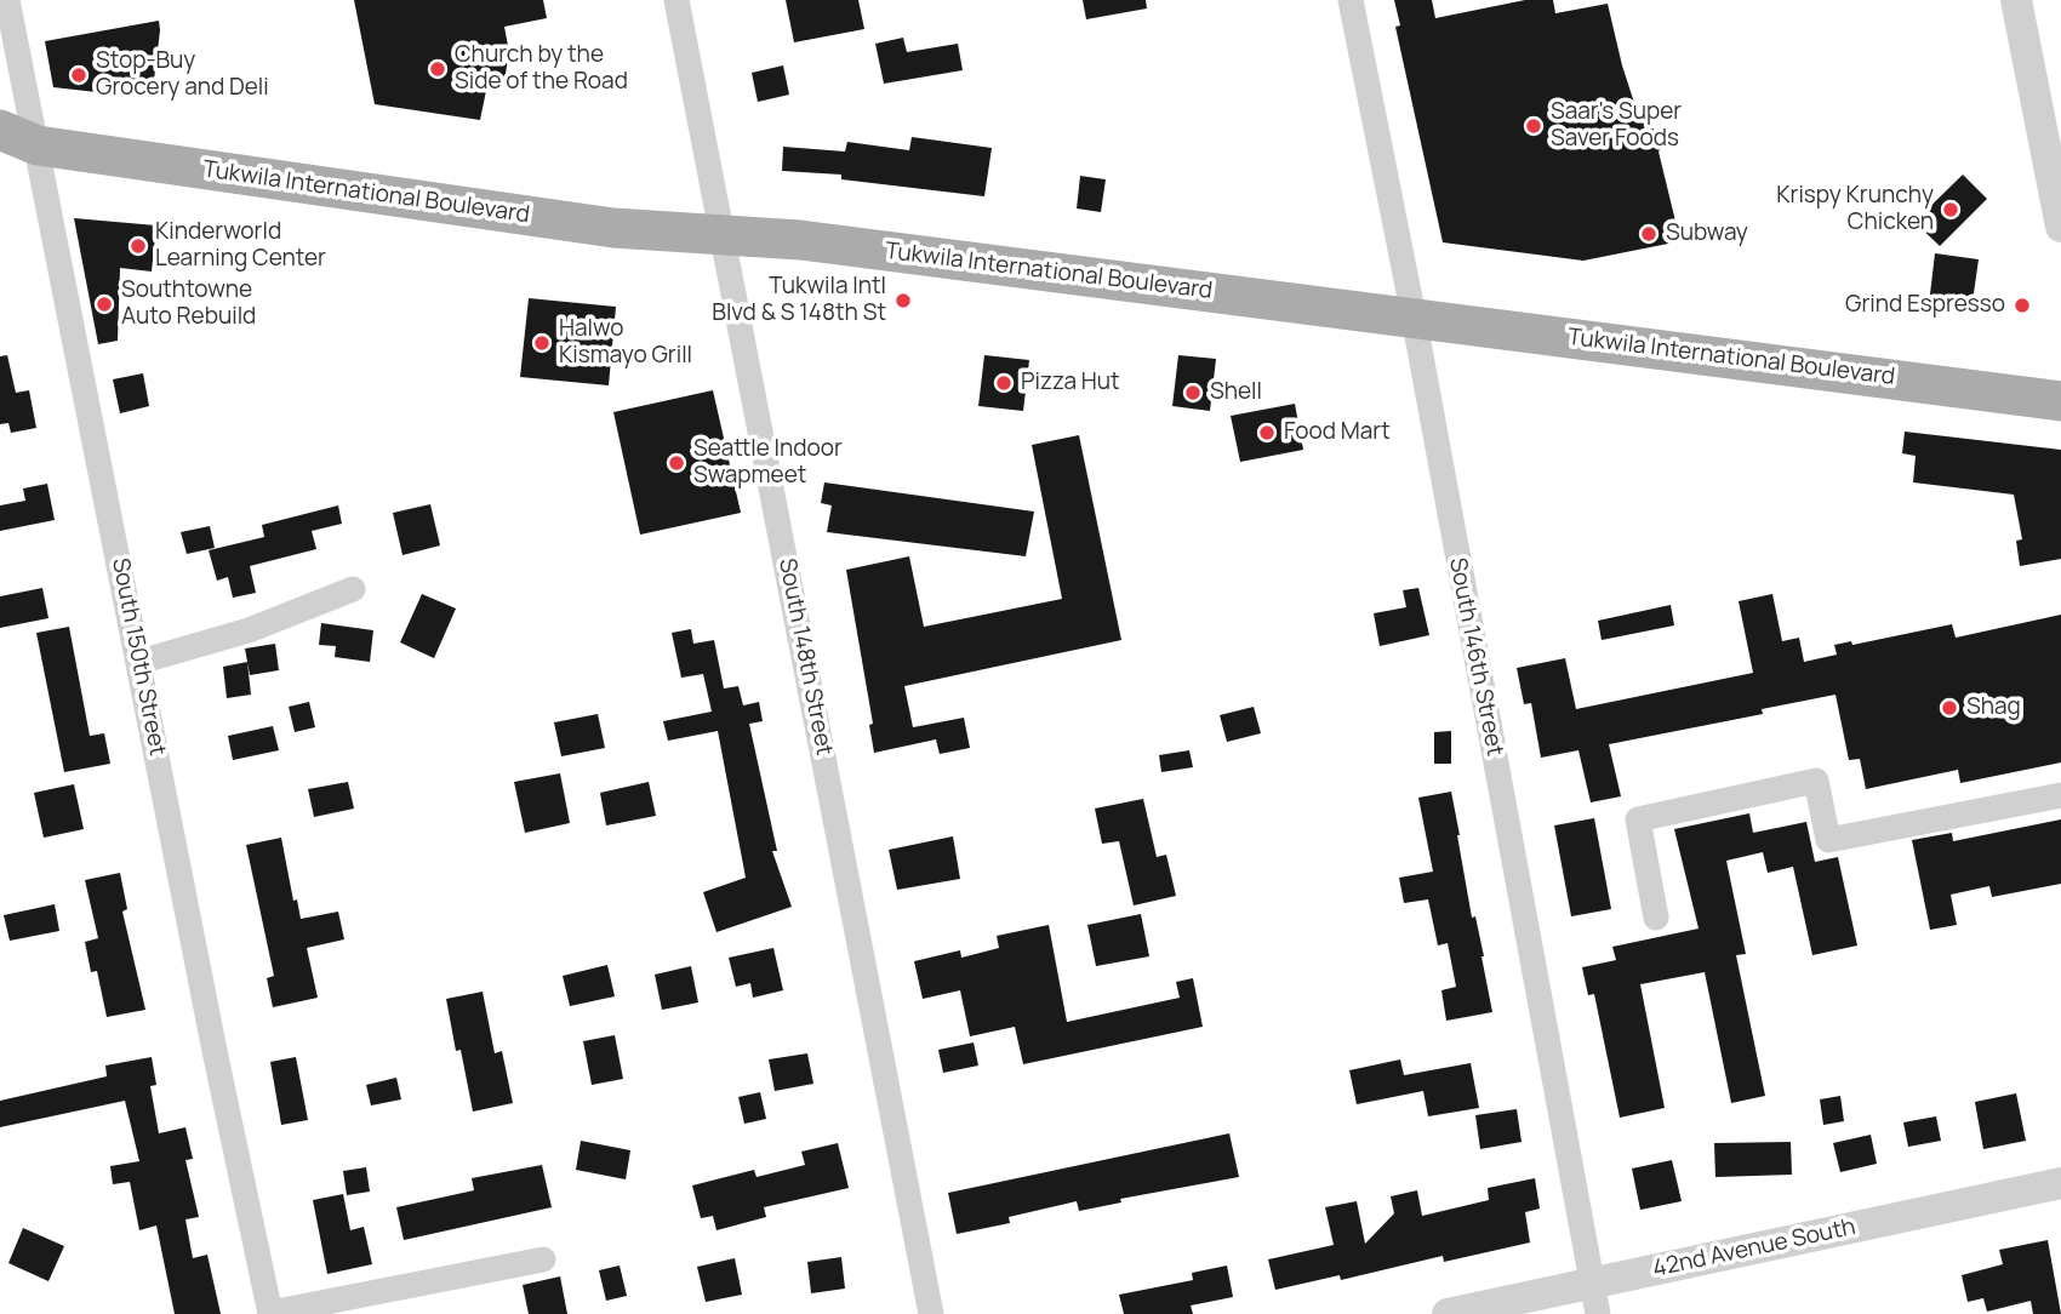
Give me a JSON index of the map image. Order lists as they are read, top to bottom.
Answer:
{
  "streets": {
    "main road": ["Tukwila International Boulevard"],
    "street": [
      "South 150th Street",
      "South 148th Street",
      "South 146th Street",
      "42nd Avenue South"
    ]
  },
  "crossings": [
    ["Tukwila International Boulevard", "South 150th Street"],
    ["Tukwila International Boulevard", "South 148th Street"],
    ["Tukwila International Boulevard", "South 146th Street"],
    ["South 146th Street", "42nd Avenue South"]
  ],
  "places": [
    "Church by the Side of the Road",
    "Stop-Buy Grocery and Deli",
    "Saar's Super Saver Foods",
    "Krispy Krunchy Chicken",
    "Subway",
    "Kinderworld Learning Center",
    "Tukwila Intl Blvd & S 148th St",
    "Southtowne Auto Rebuild",
    "Grind Espresso",
    "Halwo Kismayo Grill",
    "Pizza Hut",
    "Shell",
    "Food Mart",
    "Seattle Indoor Swapmeet",
    "Shag"
  ]
}
